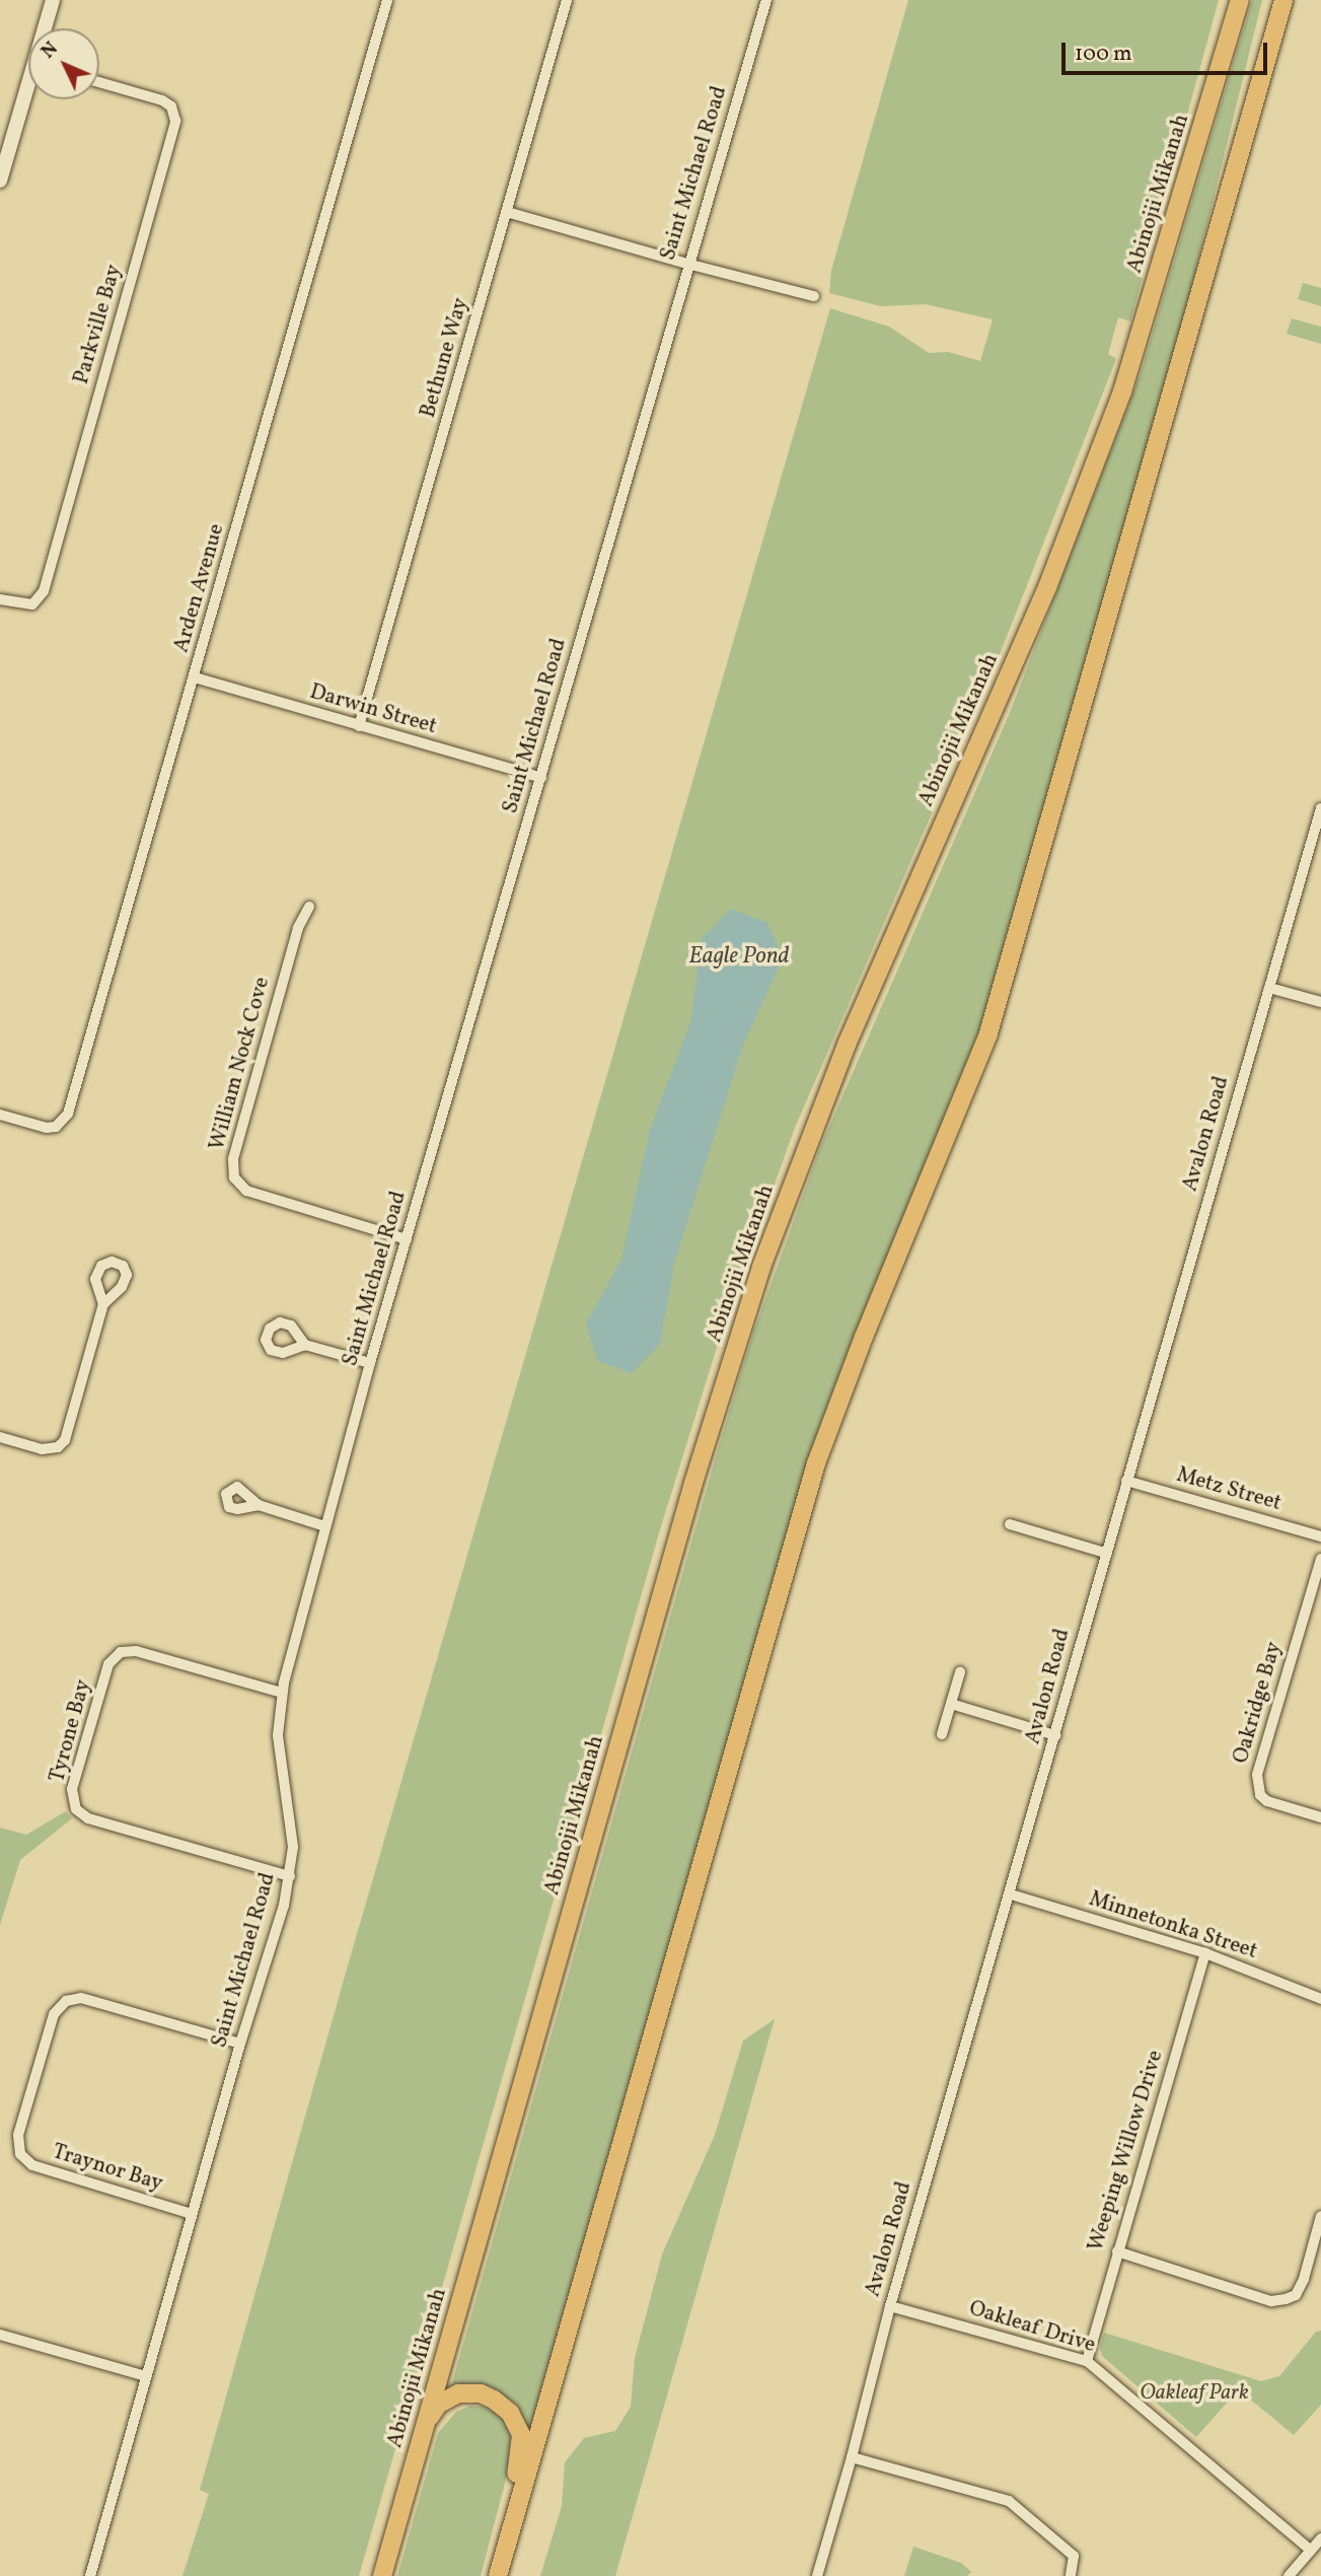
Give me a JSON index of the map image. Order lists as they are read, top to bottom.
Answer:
{
  "streets": {
    "main road": ["Abinojii Mikanah"],
    "street": [
      "Saint Michael Road",
      "Parkville Bay",
      "Bethune Way",
      "Arden Avenue",
      "Darwin Street",
      "William Nock Cove",
      "Avalon Road",
      "Metz Street",
      "Oakridge Bay",
      "Tyrone Bay",
      "Minnetonka Street",
      "Weeping Willow Drive",
      "Traynor Bay",
      "Oakleaf Drive"
    ]
  },
  "crossings": [
    ["Saint Michael Road", "Darwin Street"],
    ["Saint Michael Road", "William Nock Cove"],
    ["Saint Michael Road", "Tyrone Bay"],
    ["Saint Michael Road", "Traynor Bay"],
    ["Bethune Way", "Darwin Street"],
    ["Arden Avenue", "Darwin Street"],
    ["Avalon Road", "Metz Street"],
    ["Avalon Road", "Minnetonka Street"],
    ["Avalon Road", "Oakleaf Drive"],
    ["Minnetonka Street", "Weeping Willow Drive"],
    ["Weeping Willow Drive", "Oakleaf Drive"]
  ],
  "water": ["Eagle Pond"],
  "parks": ["Oakleaf Park"],
  "scale_bar": "100 m",
  "north": "top left"
}
